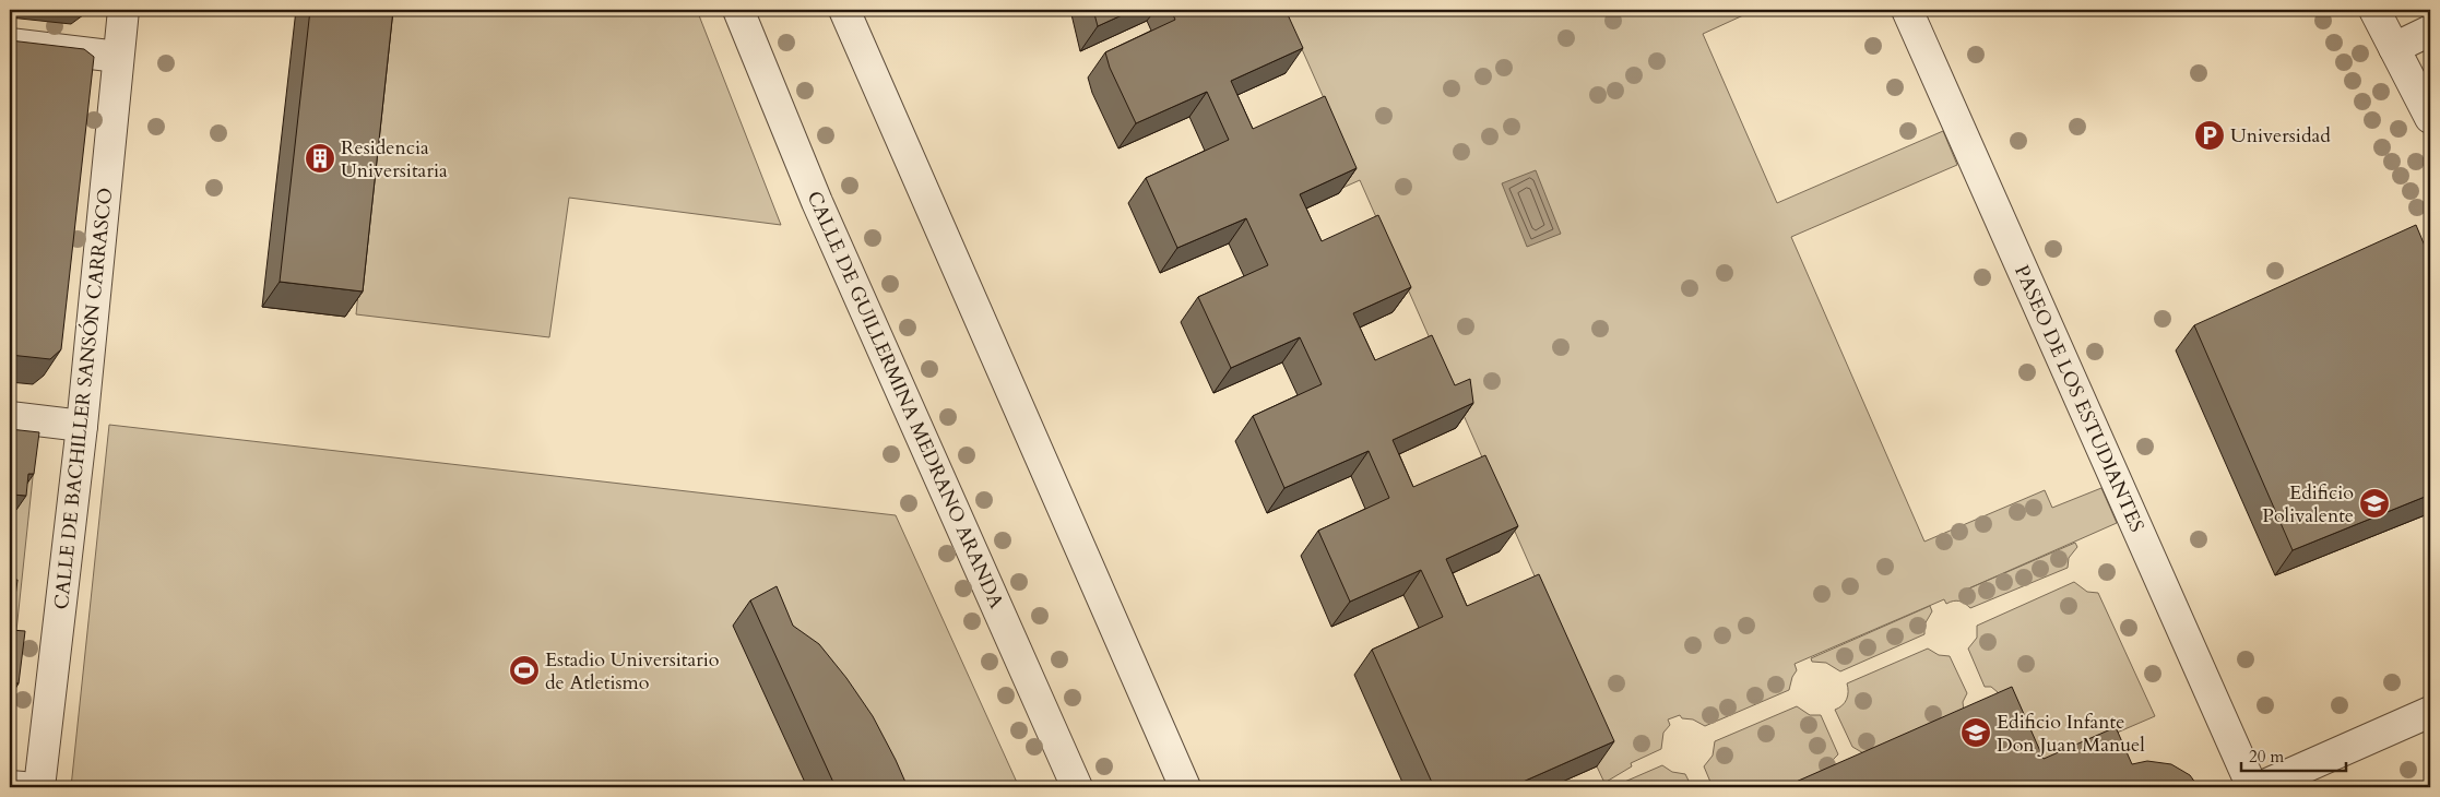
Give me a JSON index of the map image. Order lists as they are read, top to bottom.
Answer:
{
  "streets": {
    "street": ["CALLE DE BACHILLER SANSÓN CARRASCO", "PASEO DE LOS ESTUDIANTES", "CALLE DE GUILLERMINA MEDRANO ARANDA"]
  },
  "places": {
    "parking": ["Universidad"],
    "building": ["Residencia Universitaria"],
    "school or university": ["Edificio Polivalente", "Edificio Infante Don Juan Manuel"],
    "sports": ["Estadio Universitario de Atletismo"]
  },
  "scale_bar": "20 m"
}
